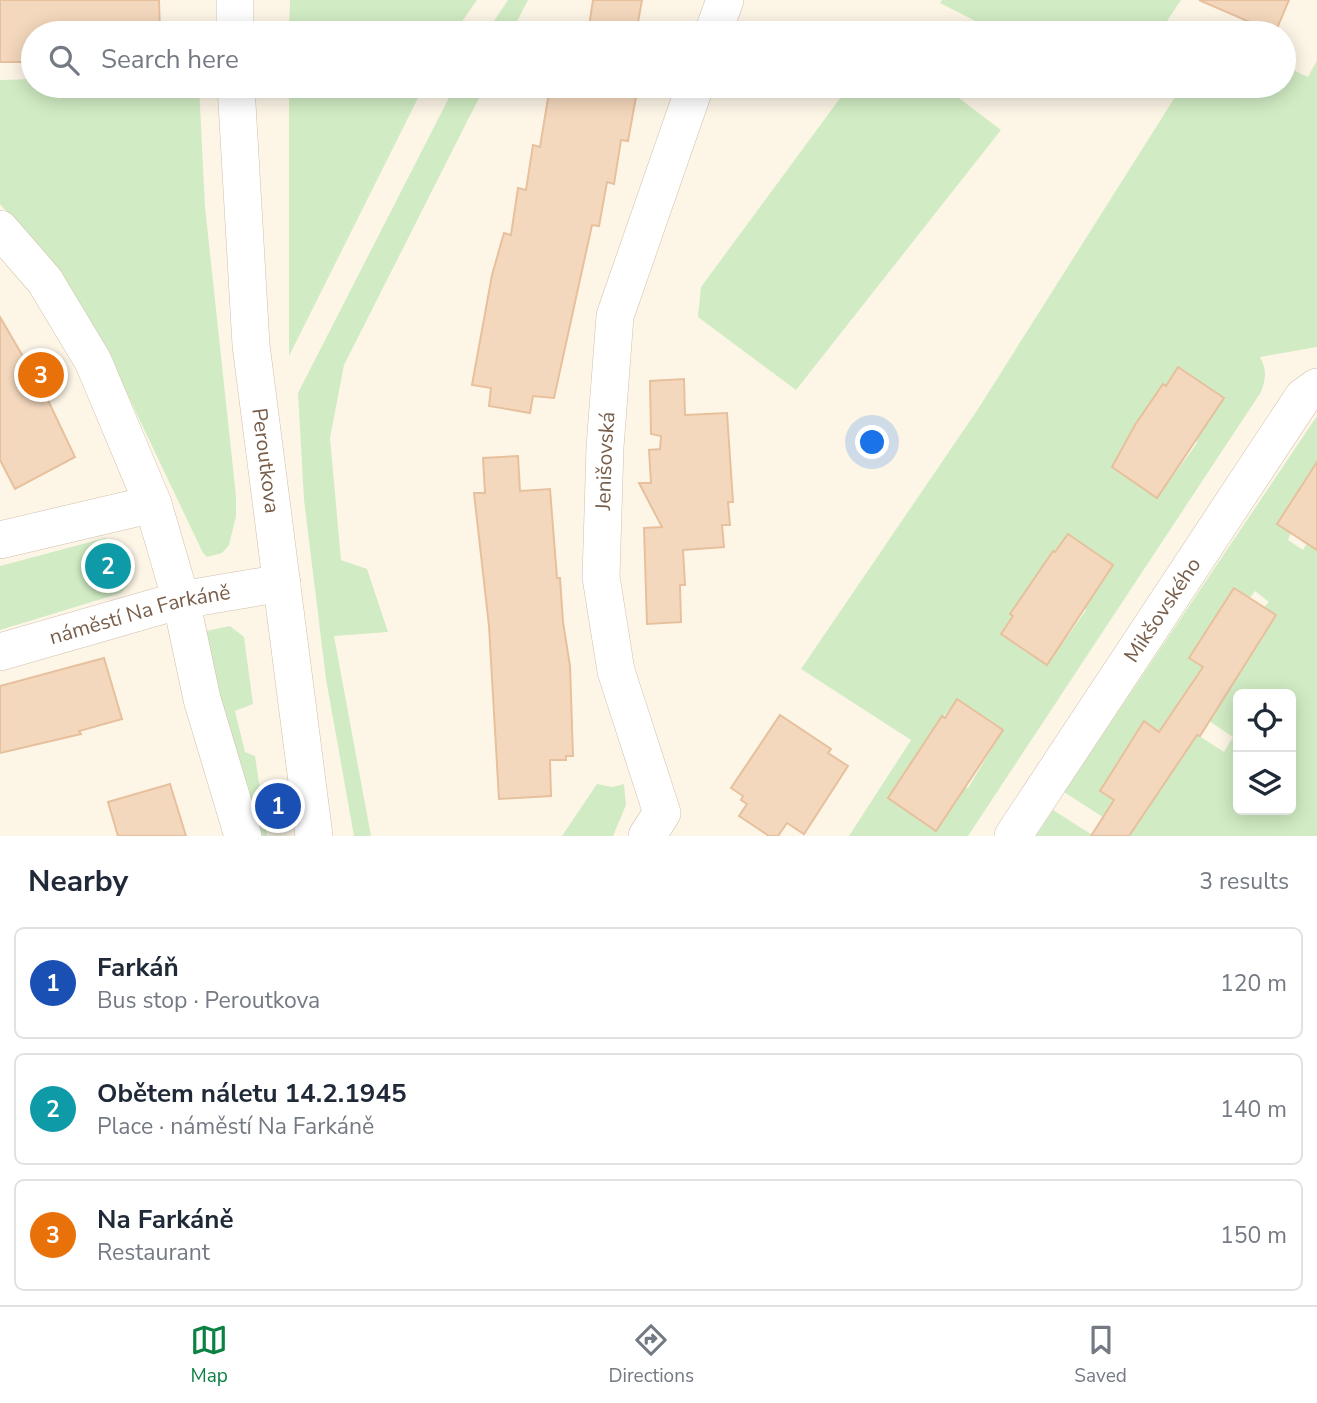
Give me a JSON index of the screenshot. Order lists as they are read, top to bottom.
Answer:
{
  "streets": {
    "street": [
      "Jenišovská",
      "Peroutkova",
      "Mikšovského",
      "náměstí Na Farkáně"
    ]
  },
  "crossings": [
    ["Peroutkova", "náměstí Na Farkáně"]
  ],
  "page": {
    "search": "Search here",
    "pins": ["3", "2", "1"],
    "heading": ["Nearby", "3 results"],
    "list": [
      {
        "mark": "1",
        "name": "Farkáň",
        "note": "Bus stop · Peroutkova",
        "value": "120 m"
      },
      {
        "mark": "2",
        "name": "Obětem náletu 14.2.1945",
        "note": "Place · náměstí Na Farkáně",
        "value": "140 m"
      },
      {
        "mark": "3",
        "name": "Na Farkáně",
        "note": "Restaurant",
        "value": "150 m"
      }
    ],
    "nav": ["Map", "Directions", "Saved"]
  }
}
